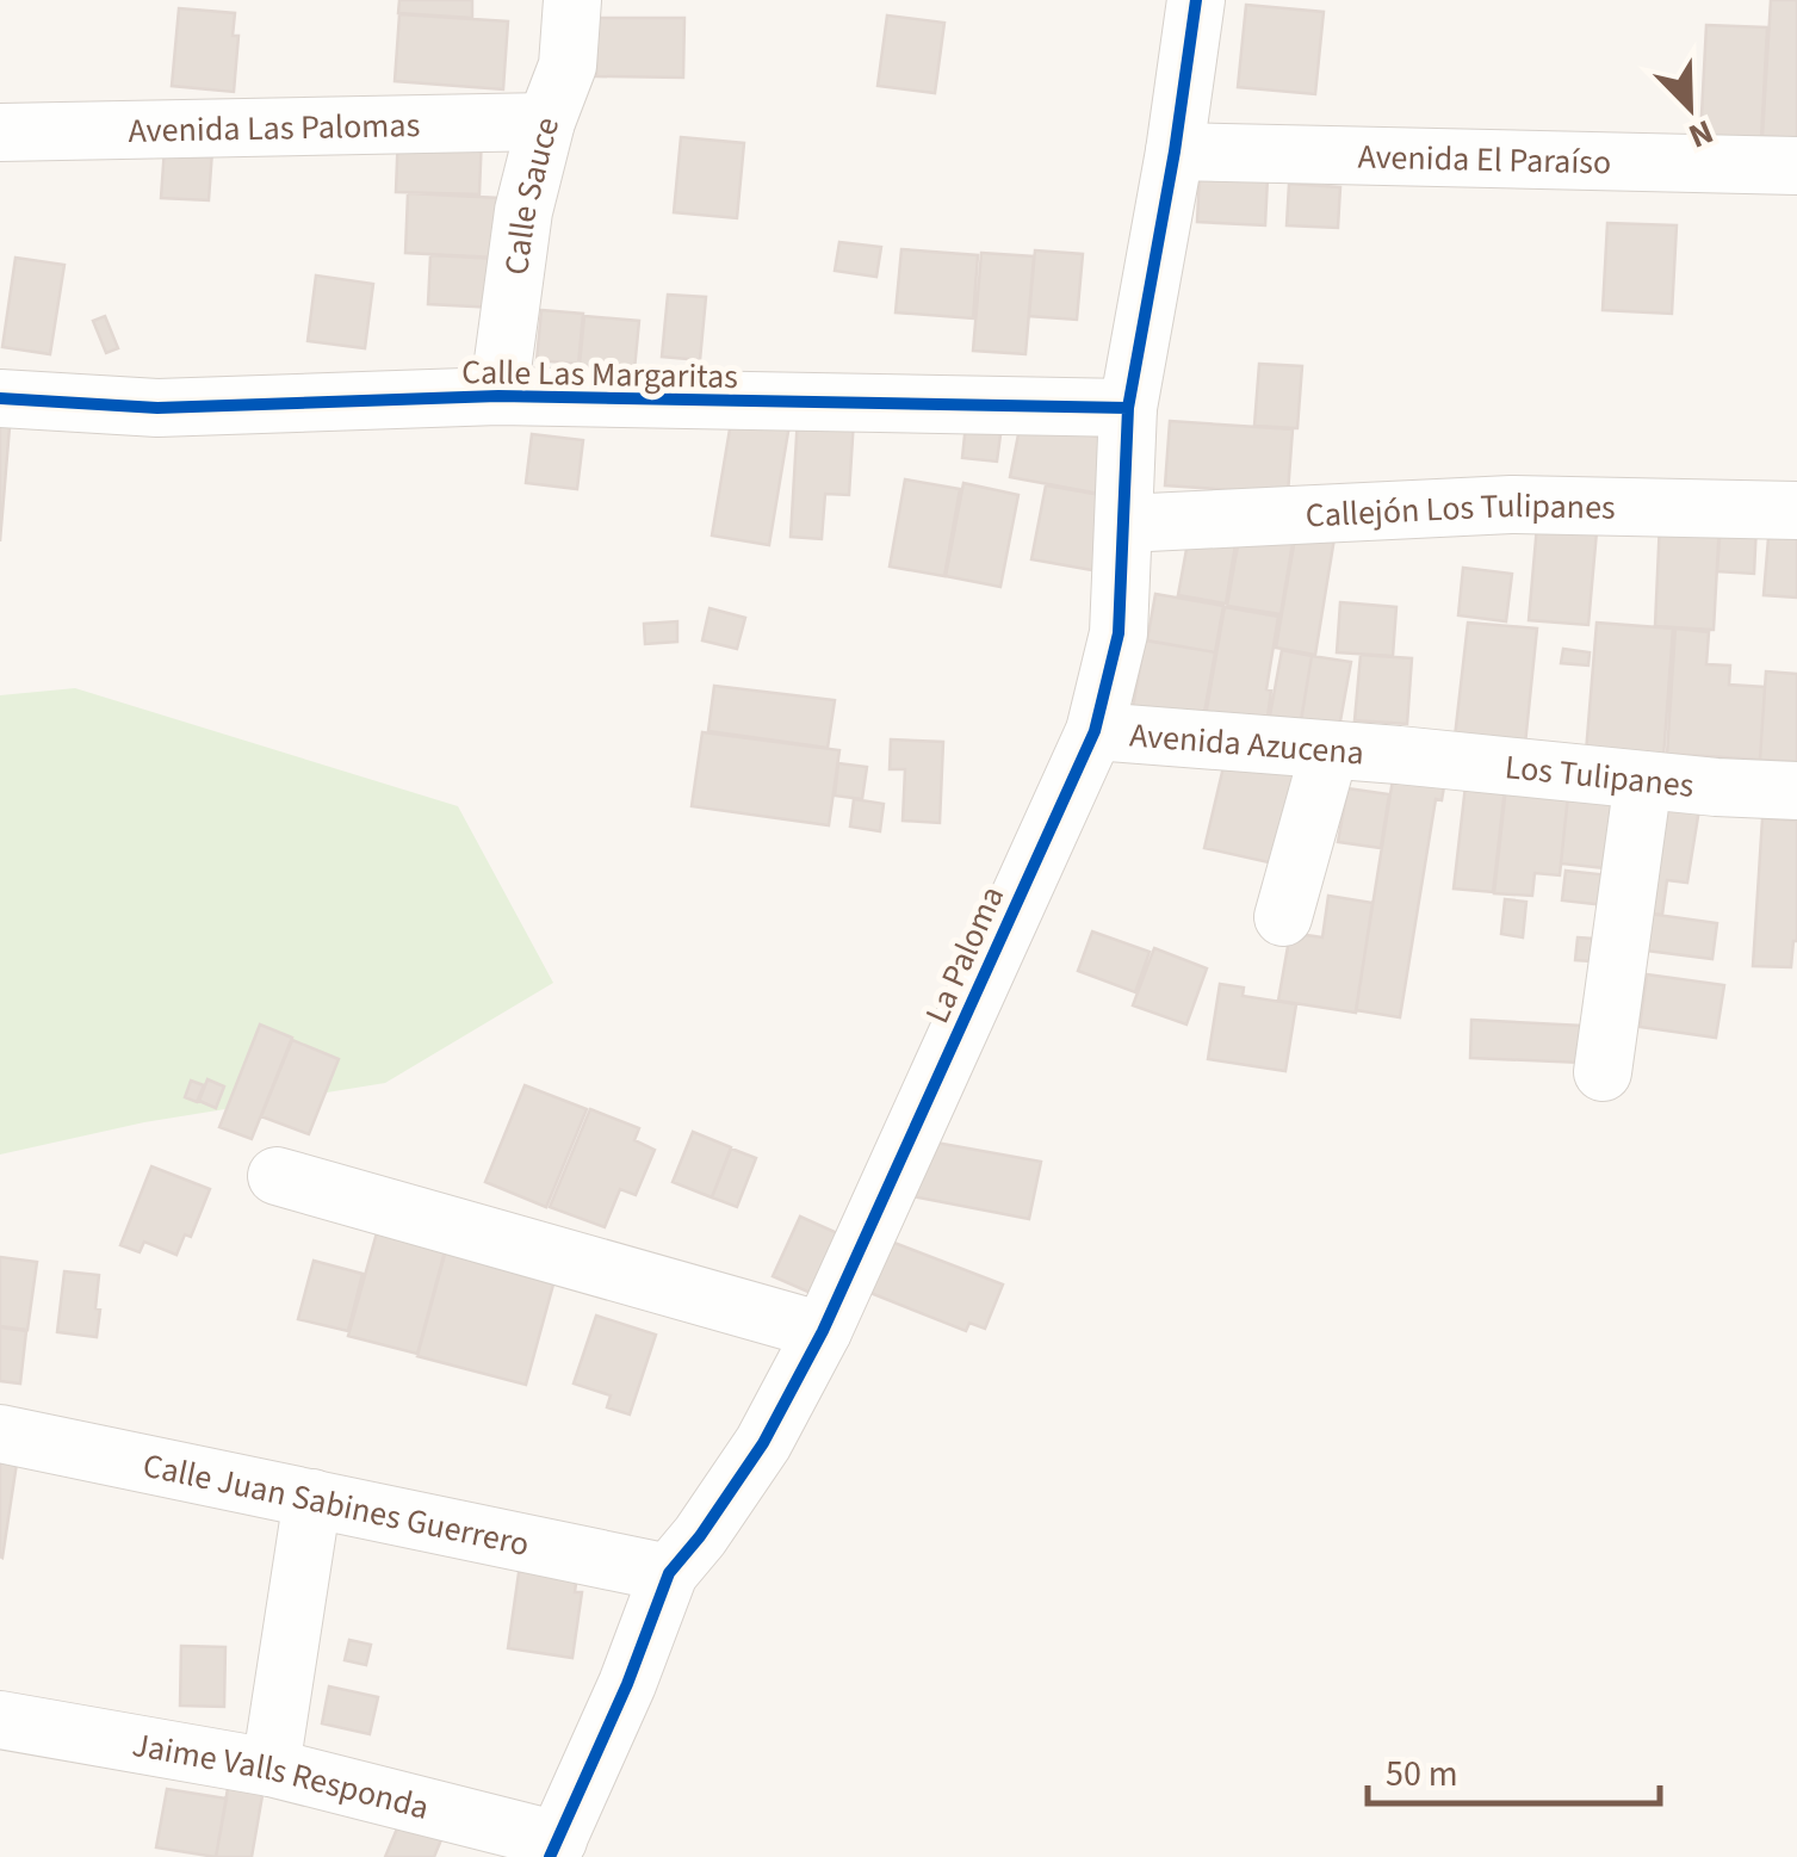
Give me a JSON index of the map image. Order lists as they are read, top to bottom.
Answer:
{
  "streets": {
    "street": [
      "Avenida Las Palomas",
      "Avenida El Paraíso",
      "Calle Sauce",
      "Calle Las Margaritas",
      "Callejón Los Tulipanes",
      "Avenida Azucena",
      "Los Tulipanes",
      "La Paloma",
      "Calle Juan Sabines Guerrero",
      "Jaime Valls Responda"
    ]
  },
  "crossings": [
    ["Avenida Las Palomas", "Calle Sauce"],
    ["Avenida El Paraíso", "La Paloma"],
    ["Calle Sauce", "Calle Las Margaritas"],
    ["Calle Las Margaritas", "La Paloma"],
    ["Callejón Los Tulipanes", "La Paloma"],
    ["Avenida Azucena", "Los Tulipanes"],
    ["Avenida Azucena", "La Paloma"],
    ["La Paloma", "Calle Juan Sabines Guerrero"],
    ["La Paloma", "Jaime Valls Responda"]
  ],
  "scale_bar": "50 m",
  "north": "bottom right"
}
